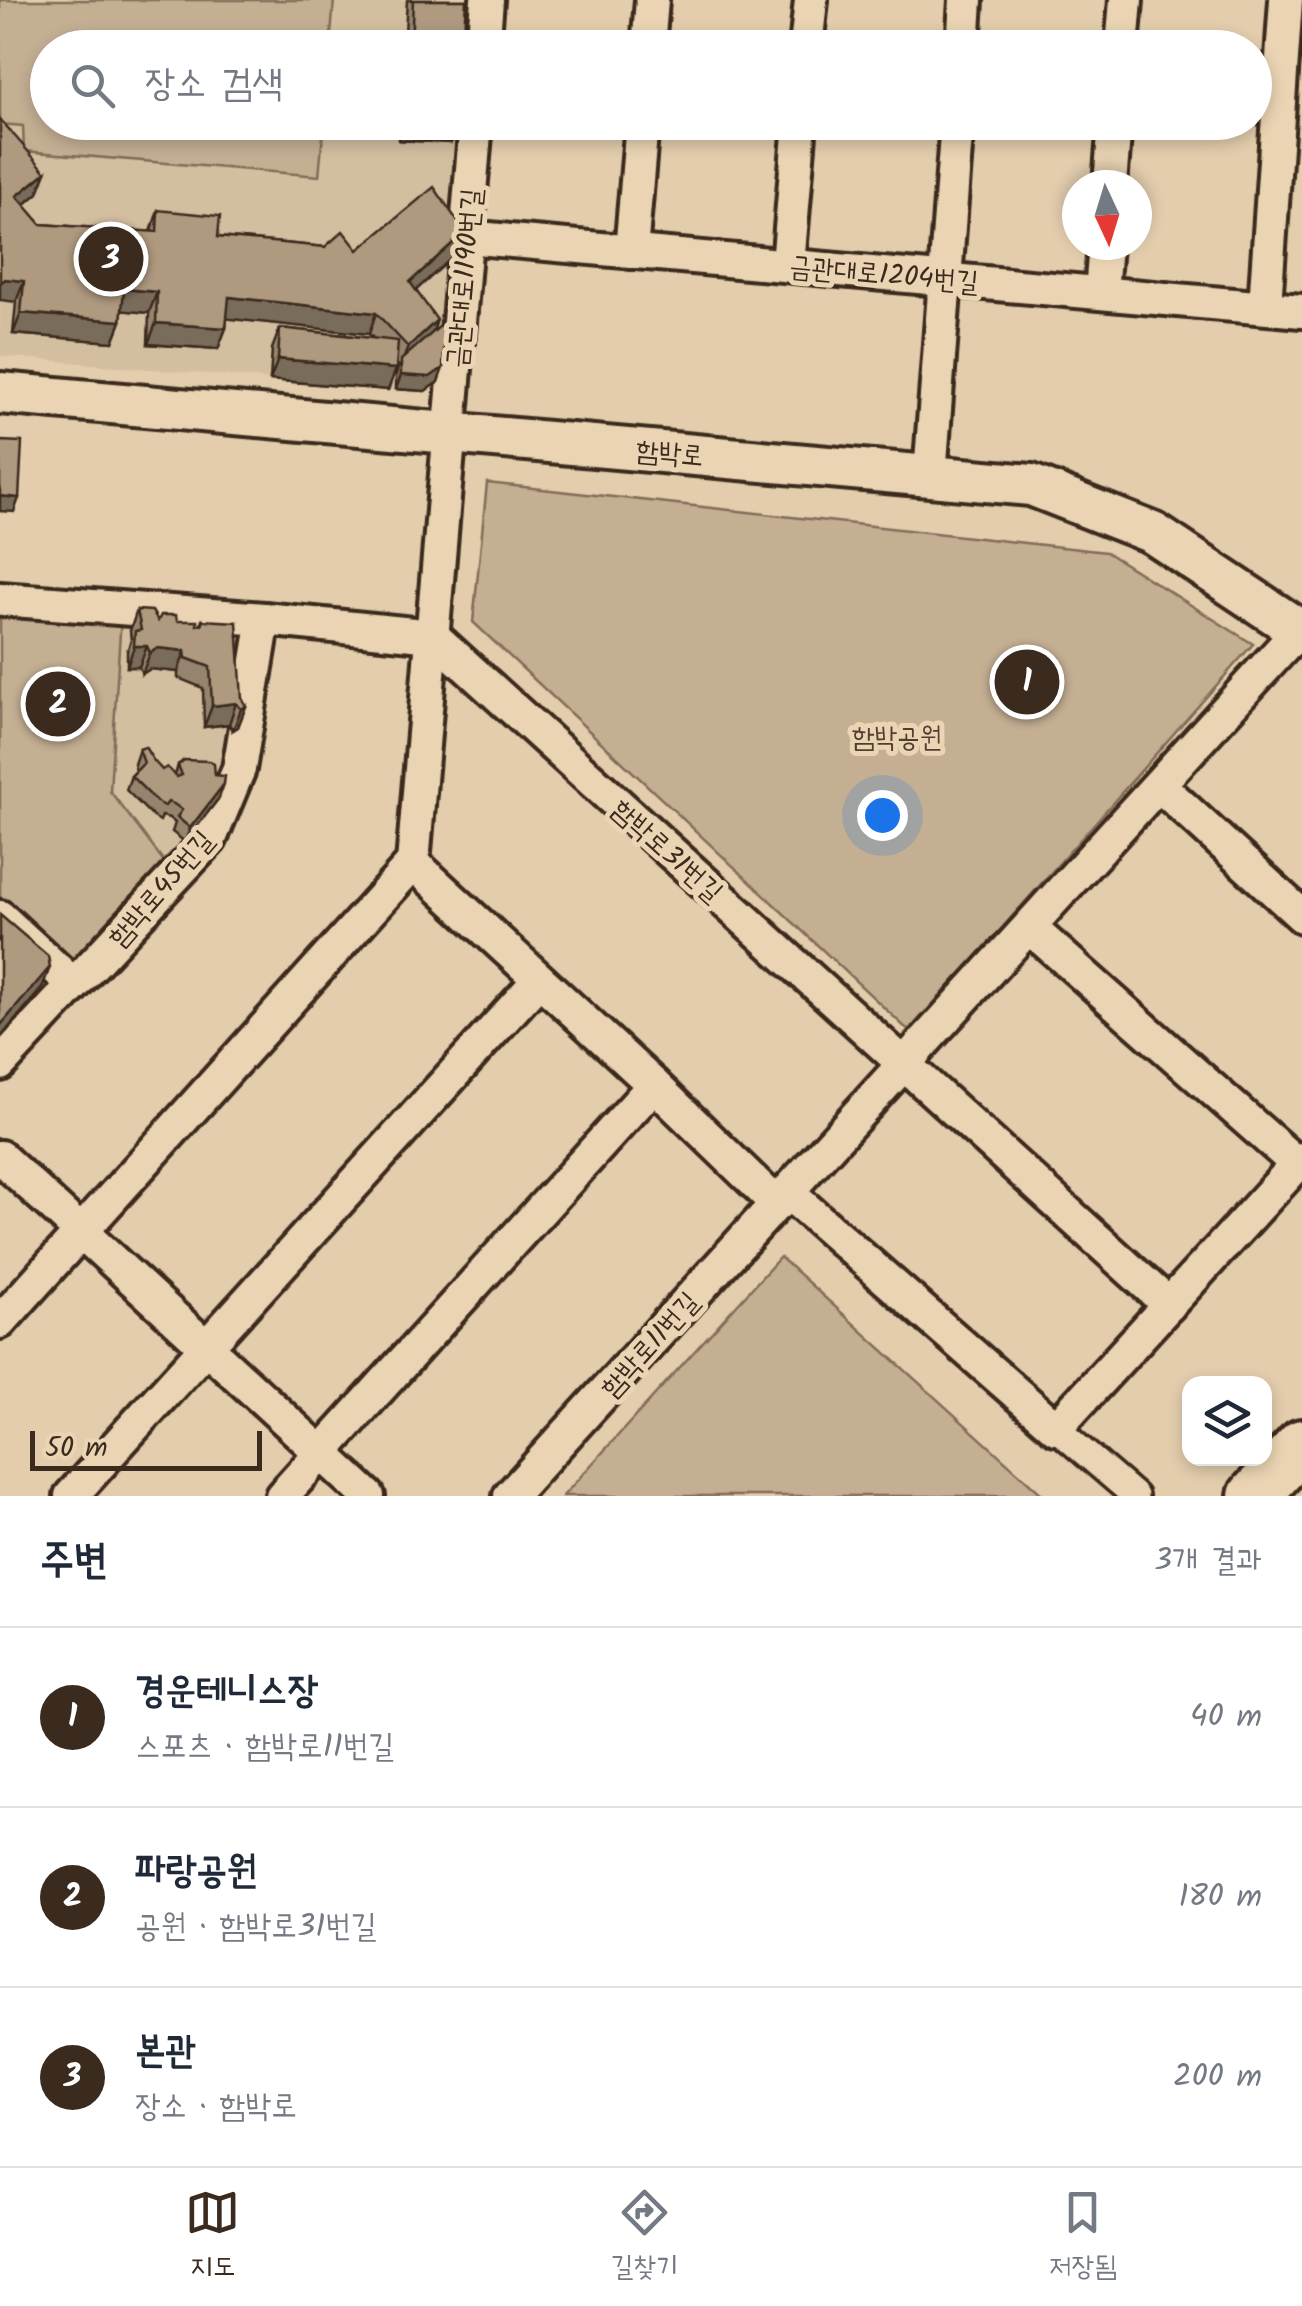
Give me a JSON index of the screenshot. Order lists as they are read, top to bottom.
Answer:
{
  "streets": {
    "street": [
      "금관대로1204번길",
      "금관대로1190번길",
      "함박로",
      "함박로31번길",
      "함박로45번길",
      "함박로11번길"
    ]
  },
  "crossings": [
    ["금관대로1204번길", "금관대로1190번길"],
    ["금관대로1190번길", "함박로"],
    ["함박로", "함박로11번길"],
    ["함박로31번길", "함박로11번길"]
  ],
  "parks": ["함박공원"],
  "scale_bar": "50 m",
  "north": "bottom",
  "page": {
    "search": "장소 검색",
    "pins": ["3", "1", "2"],
    "scale": "50 m",
    "heading": ["주변", "3개 결과"],
    "list": [
      {
        "mark": "1",
        "name": "경운테니스장",
        "note": "스포츠 · 함박로11번길",
        "value": "40 m"
      },
      {
        "mark": "2",
        "name": "파랑공원",
        "note": "공원 · 함박로31번길",
        "value": "180 m"
      },
      {
        "mark": "3",
        "name": "본관",
        "note": "장소 · 함박로",
        "value": "200 m"
      }
    ],
    "nav": ["지도", "길찾기", "저장됨"]
  }
}
